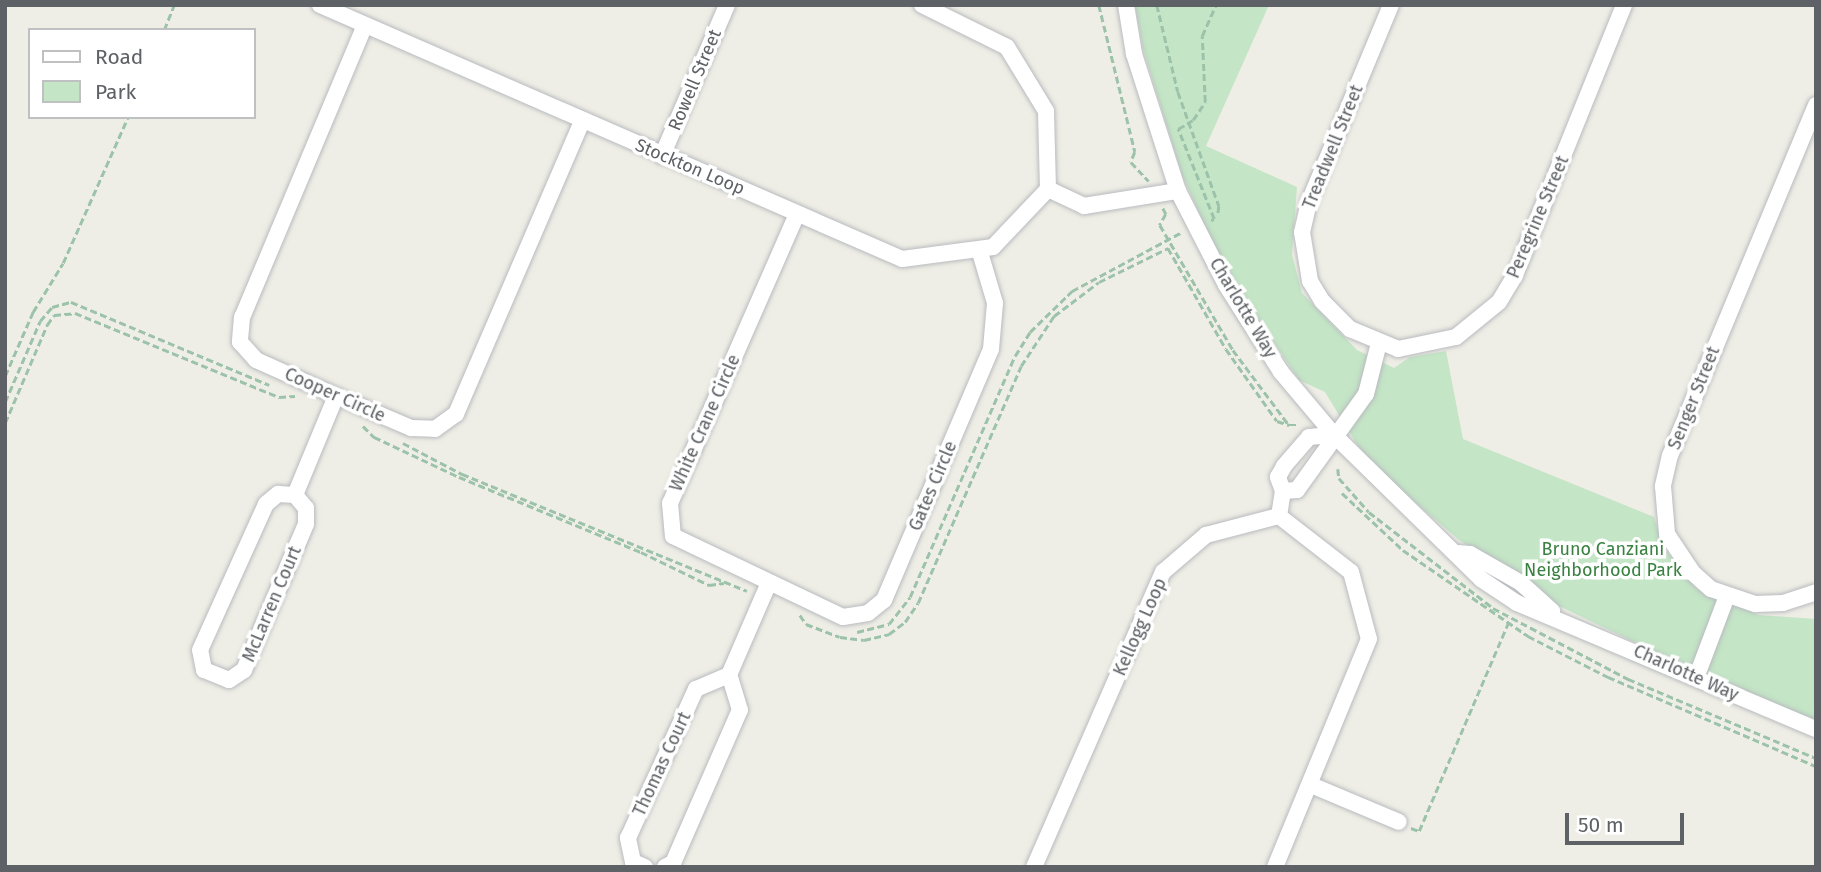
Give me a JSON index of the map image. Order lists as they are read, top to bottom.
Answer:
{
  "streets": {
    "street": [
      "Rowell Street",
      "Treadwell Street",
      "Stockton Loop",
      "Peregrine Street",
      "Charlotte Way",
      "Cooper Circle",
      "Senger Street",
      "White Crane Circle",
      "Gates Circle",
      "McLarren Court",
      "Kellogg Loop",
      "Thomas Court"
    ]
  },
  "crossings": [
    ["Rowell Street", "Stockton Loop"],
    ["Treadwell Street", "Peregrine Street"],
    ["Stockton Loop", "Cooper Circle"],
    ["Stockton Loop", "White Crane Circle"],
    ["Stockton Loop", "Gates Circle"],
    ["White Crane Circle", "Gates Circle"]
  ],
  "parks": ["Bruno Canziani Neighborhood Park"],
  "legend": ["Road", "Park"],
  "scale_bar": "50 m"
}
